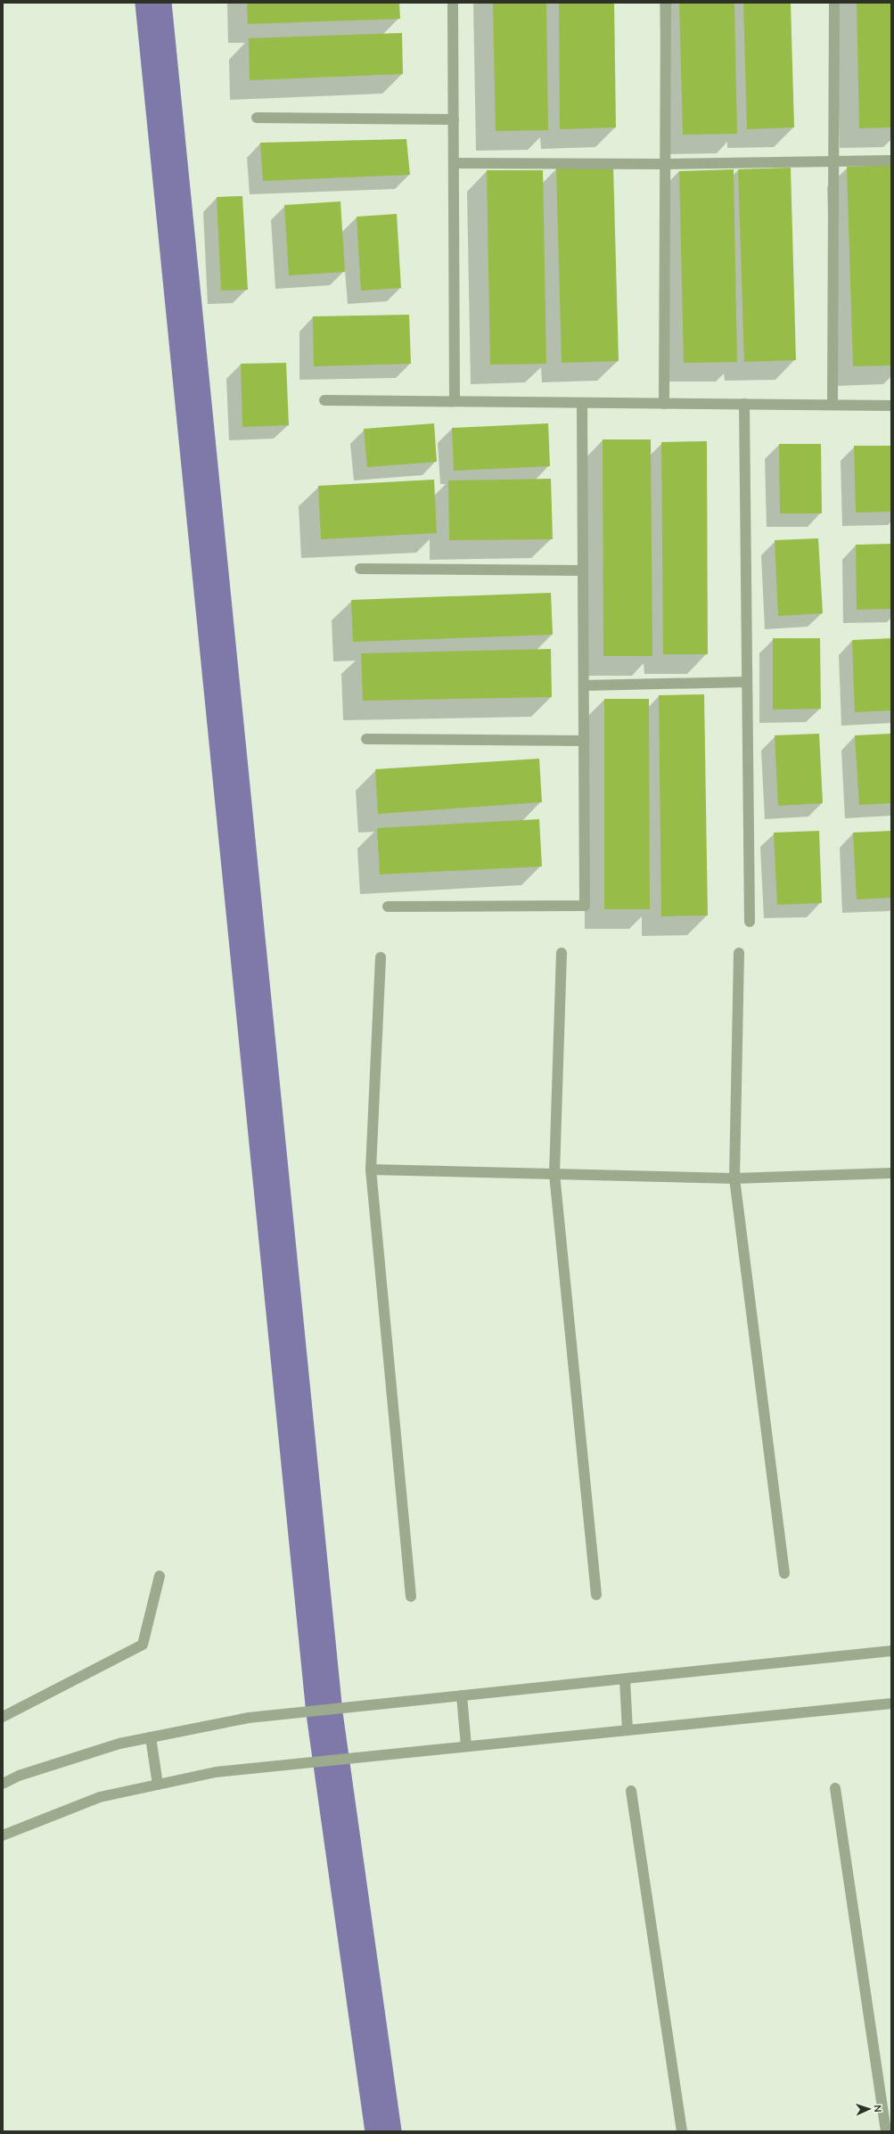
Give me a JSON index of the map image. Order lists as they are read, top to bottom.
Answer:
{
  "north": "right"
}
